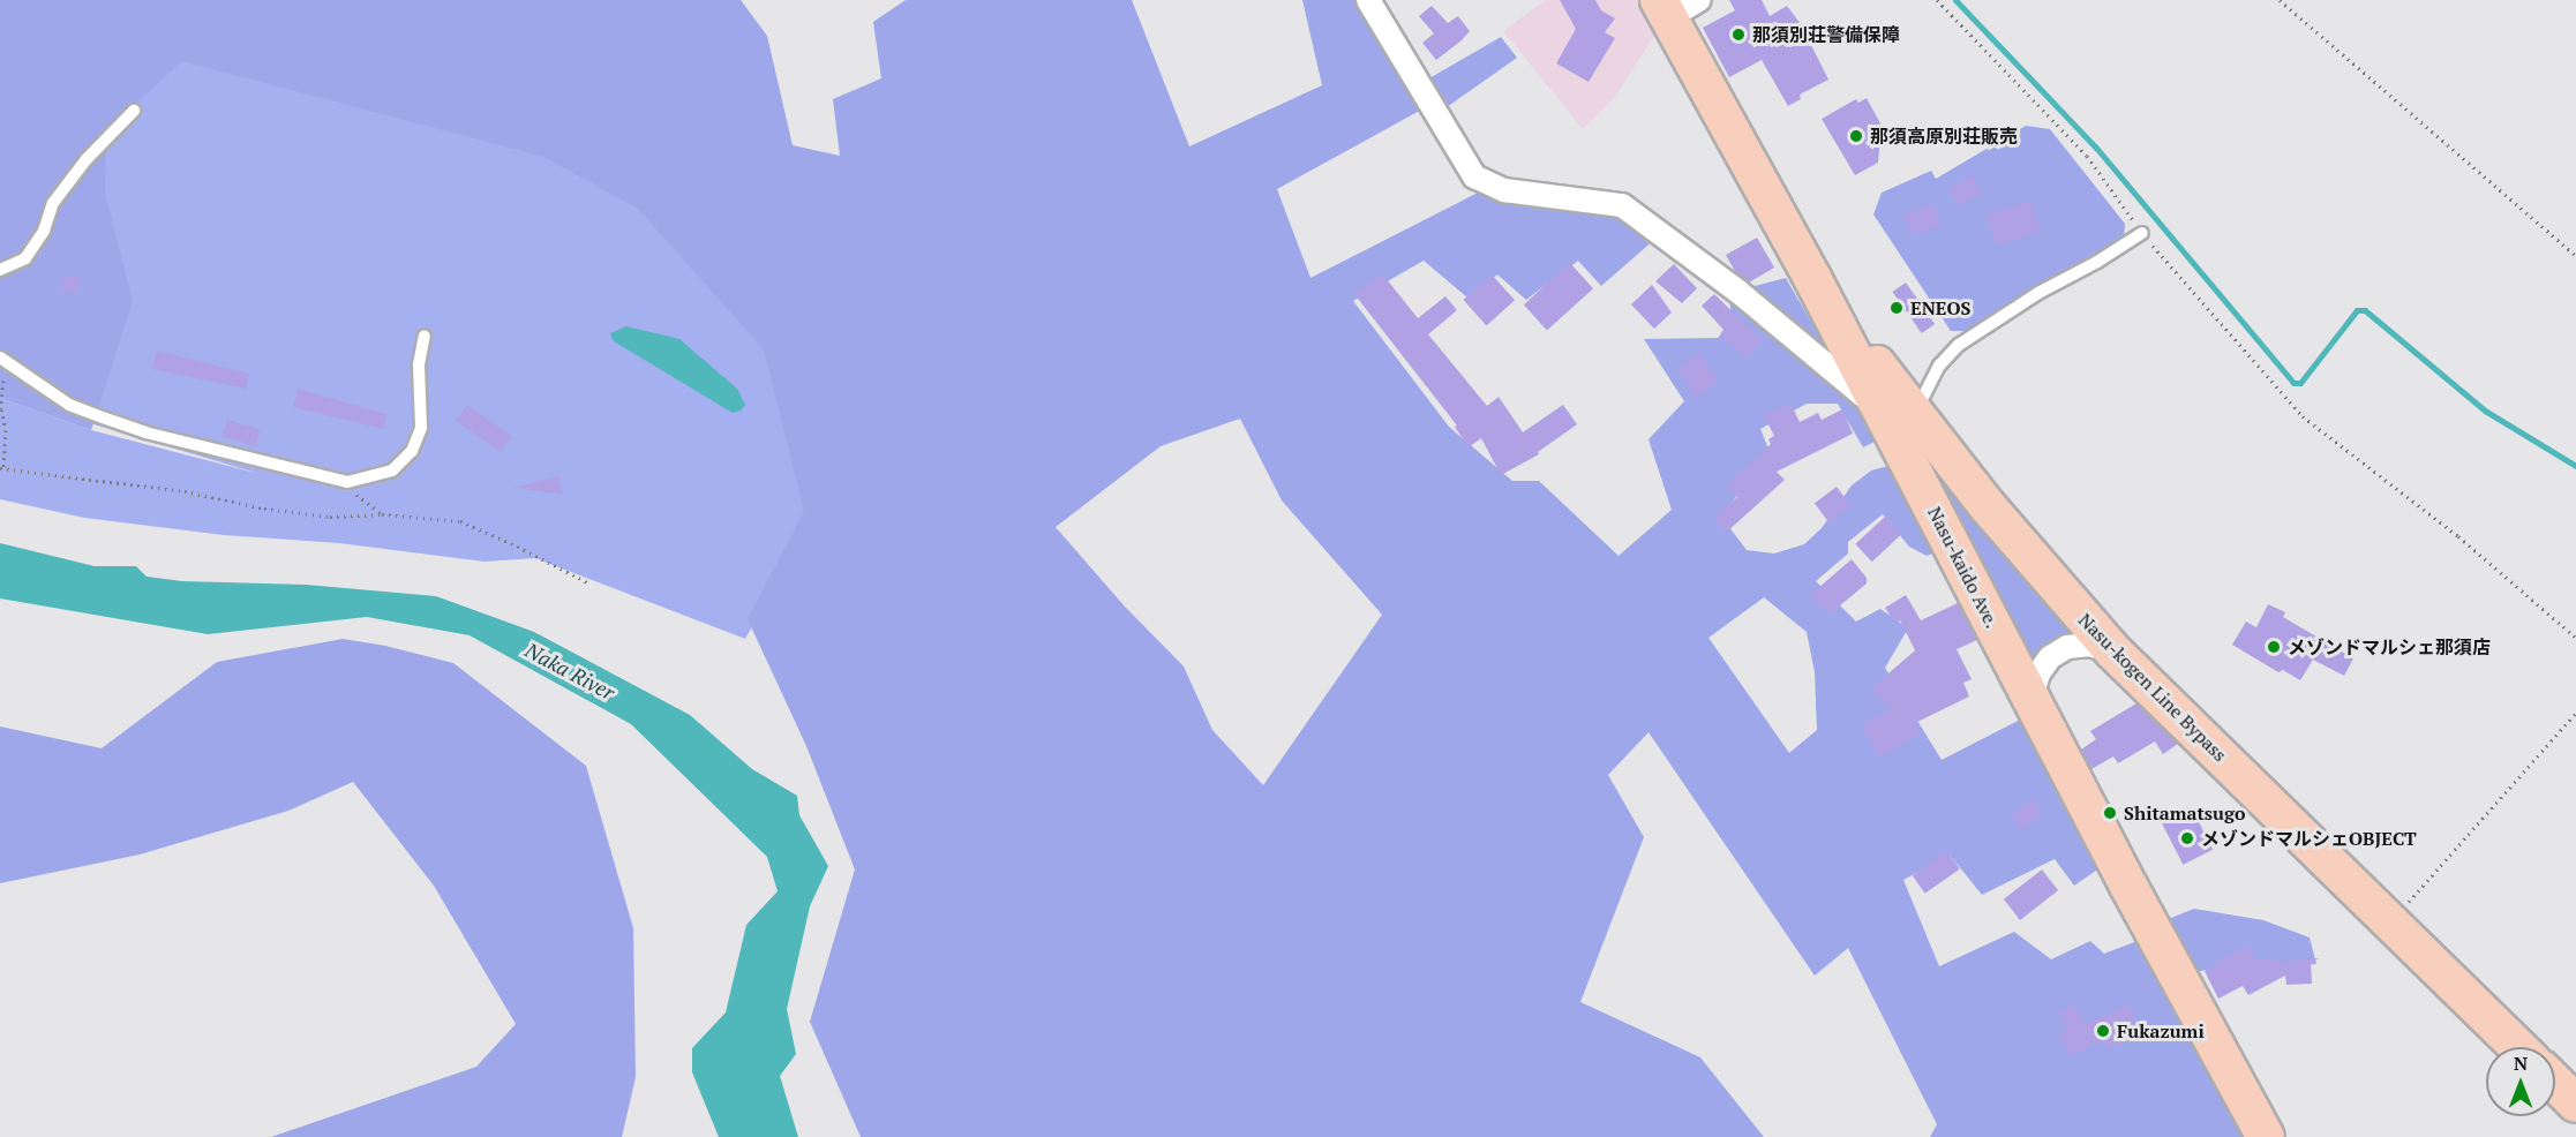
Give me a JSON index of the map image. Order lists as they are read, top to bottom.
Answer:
{
  "streets": {
    "main road": ["Nasu-kaido Ave.", "Nasu-kogen Line Bypass"]
  },
  "crossings": [
    ["Nasu-kaido Ave.", "Nasu-kogen Line Bypass"]
  ],
  "water": ["Naka River"],
  "places": [
    "那須別荘警備保障",
    "那須高原別荘販売",
    "ENEOS",
    "メゾンドマルシェ那須店",
    "Shitamatsugo",
    "メゾンドマルシェOBJECT",
    "Fukazumi"
  ],
  "north": "top"
}
